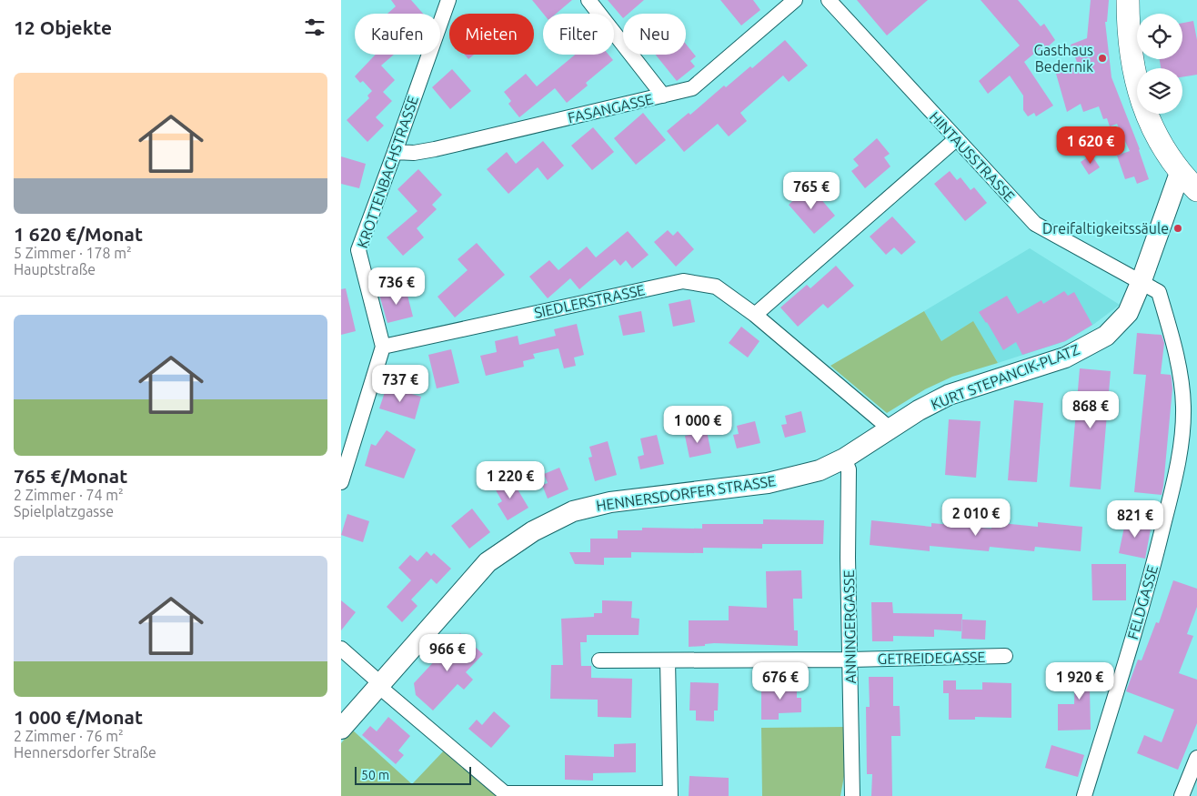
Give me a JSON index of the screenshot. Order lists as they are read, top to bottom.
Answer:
{
  "streets": {
    "street": [
      "FASANGASSE",
      "HINTAUSSTRASSE",
      "KROTTENBACHSTRASSE",
      "SIEDLERSTRASSE",
      "KURT STEPANCIK-PLATZ",
      "HENNERSDORFER STRASSE",
      "FELDGASSE",
      "ANNINGERGASSE",
      "GETREIDEGASSE"
    ]
  },
  "crossings": [
    ["FASANGASSE", "KROTTENBACHSTRASSE"],
    ["HINTAUSSTRASSE", "KURT STEPANCIK-PLATZ"],
    ["HINTAUSSTRASSE", "FELDGASSE"],
    ["KROTTENBACHSTRASSE", "SIEDLERSTRASSE"],
    ["SIEDLERSTRASSE", "KURT STEPANCIK-PLATZ"],
    ["SIEDLERSTRASSE", "HENNERSDORFER STRASSE"],
    ["KURT STEPANCIK-PLATZ", "HENNERSDORFER STRASSE"],
    ["KURT STEPANCIK-PLATZ", "FELDGASSE"],
    ["HENNERSDORFER STRASSE", "ANNINGERGASSE"],
    ["ANNINGERGASSE", "GETREIDEGASSE"]
  ],
  "places": ["Gasthaus Bedernik", "Dreifaltigkeitssäule"],
  "scale_bar": "50 m",
  "page": {
    "heading": "12 Objekte",
    "chip": [
      "Kaufen",
      "Mieten",
      "Filter",
      "Neu"
    ],
    "list": [
      {
        "name": "1 620 €/Monat",
        "note": "5 Zimmer · 178 m² · Hauptstraße"
      },
      {
        "name": "765 €/Monat",
        "note": "2 Zimmer · 74 m² · Spielplatzgasse"
      },
      {
        "name": "1 000 €/Monat",
        "note": "2 Zimmer · 76 m² · Hennersdorfer Straße"
      }
    ],
    "price": [
      "1 620 €",
      "765 €",
      "736 €",
      "737 €",
      "868 €",
      "1 000 €",
      "1 220 €",
      "2 010 €",
      "821 €",
      "966 €",
      "676 €",
      "1 920 €"
    ],
    "scale": "50 m"
  }
}
